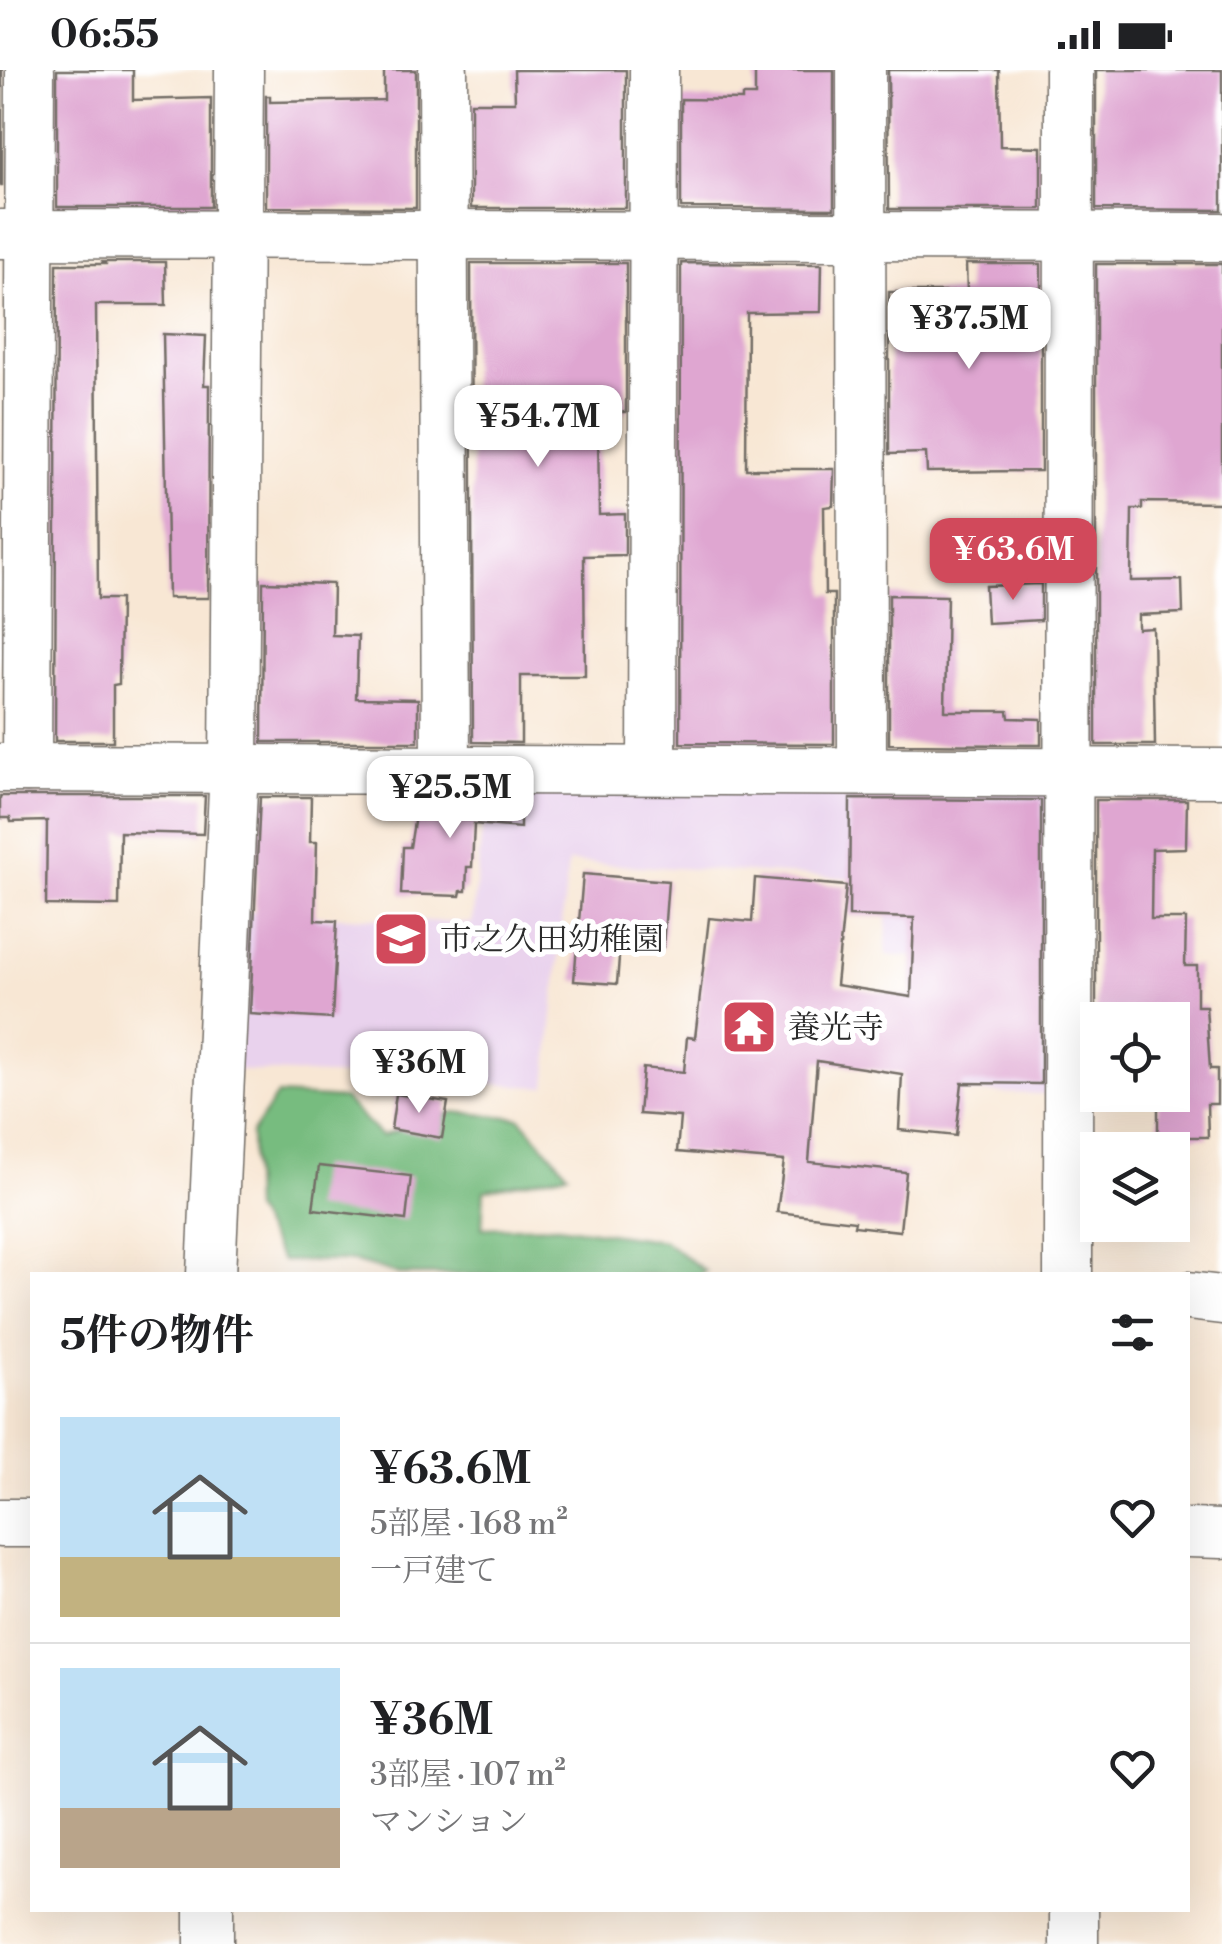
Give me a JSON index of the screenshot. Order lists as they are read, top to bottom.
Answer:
{
  "places": {
    "school or university": ["市之久田幼稚園"],
    "temple": ["養光寺"]
  },
  "page": {
    "status": "06:55",
    "price": [
      "¥37.5M",
      "¥54.7M",
      "¥63.6M",
      "¥25.5M",
      "¥36M"
    ],
    "heading": "5件の物件",
    "list": [
      {
        "name": "¥63.6M",
        "note": "5部屋 · 168 m² · 一戸建て"
      },
      {
        "name": "¥36M",
        "note": "3部屋 · 107 m² · マンション"
      }
    ]
  }
}
